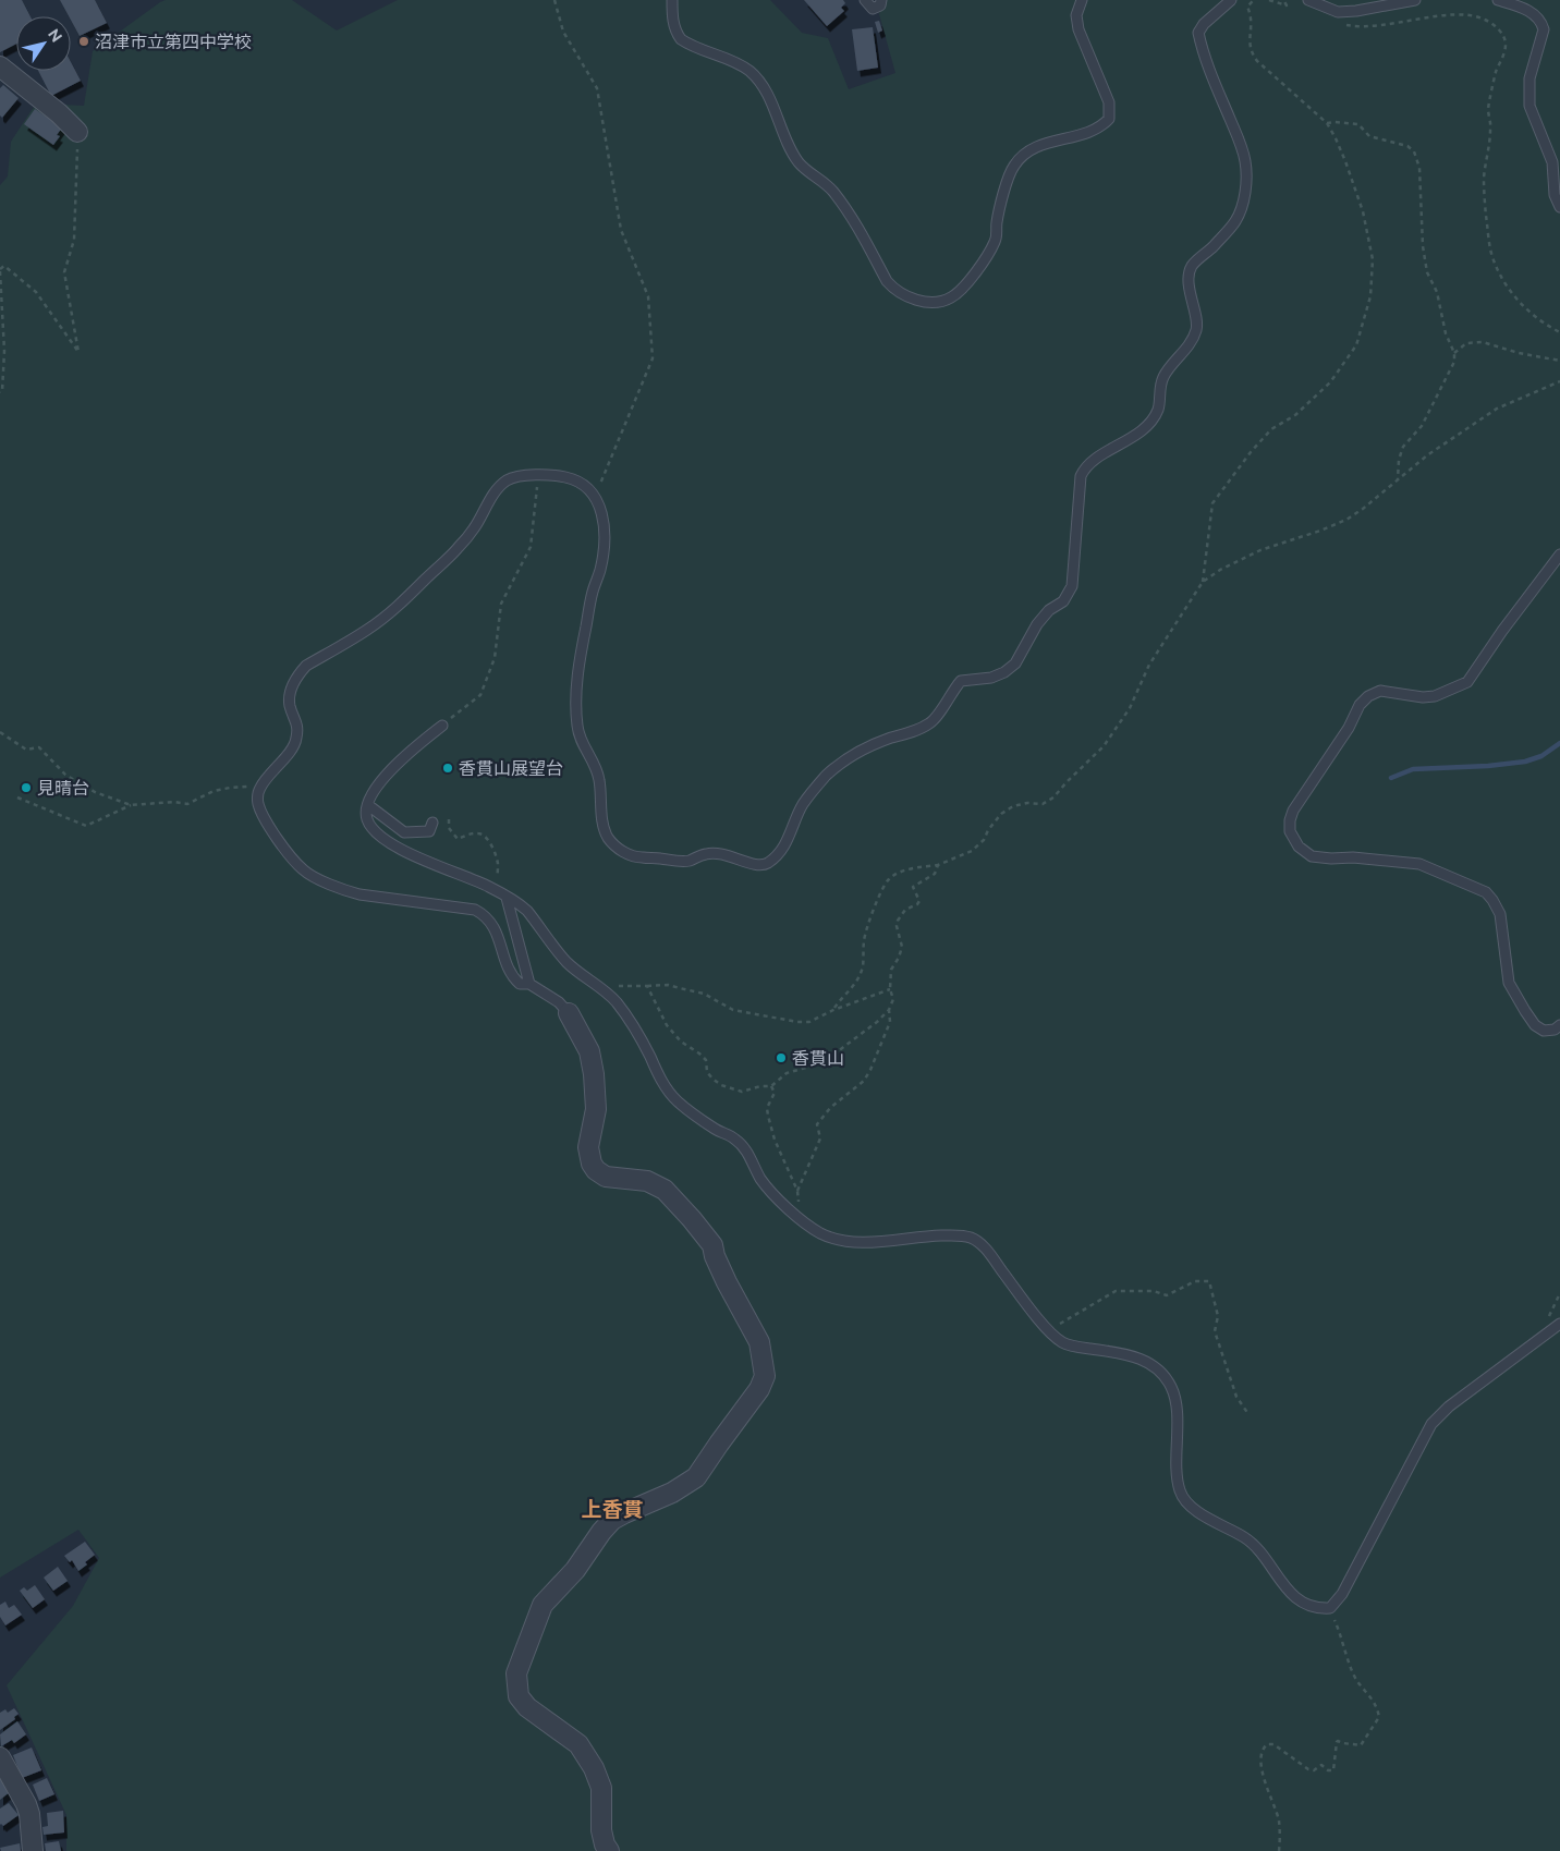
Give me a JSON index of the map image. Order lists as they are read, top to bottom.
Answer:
{
  "districts": ["上香貫"],
  "places": [
    "沼津市立第四中学校",
    "香貫山展望台",
    "見晴台",
    "香貫山"
  ],
  "north": "top right"
}
